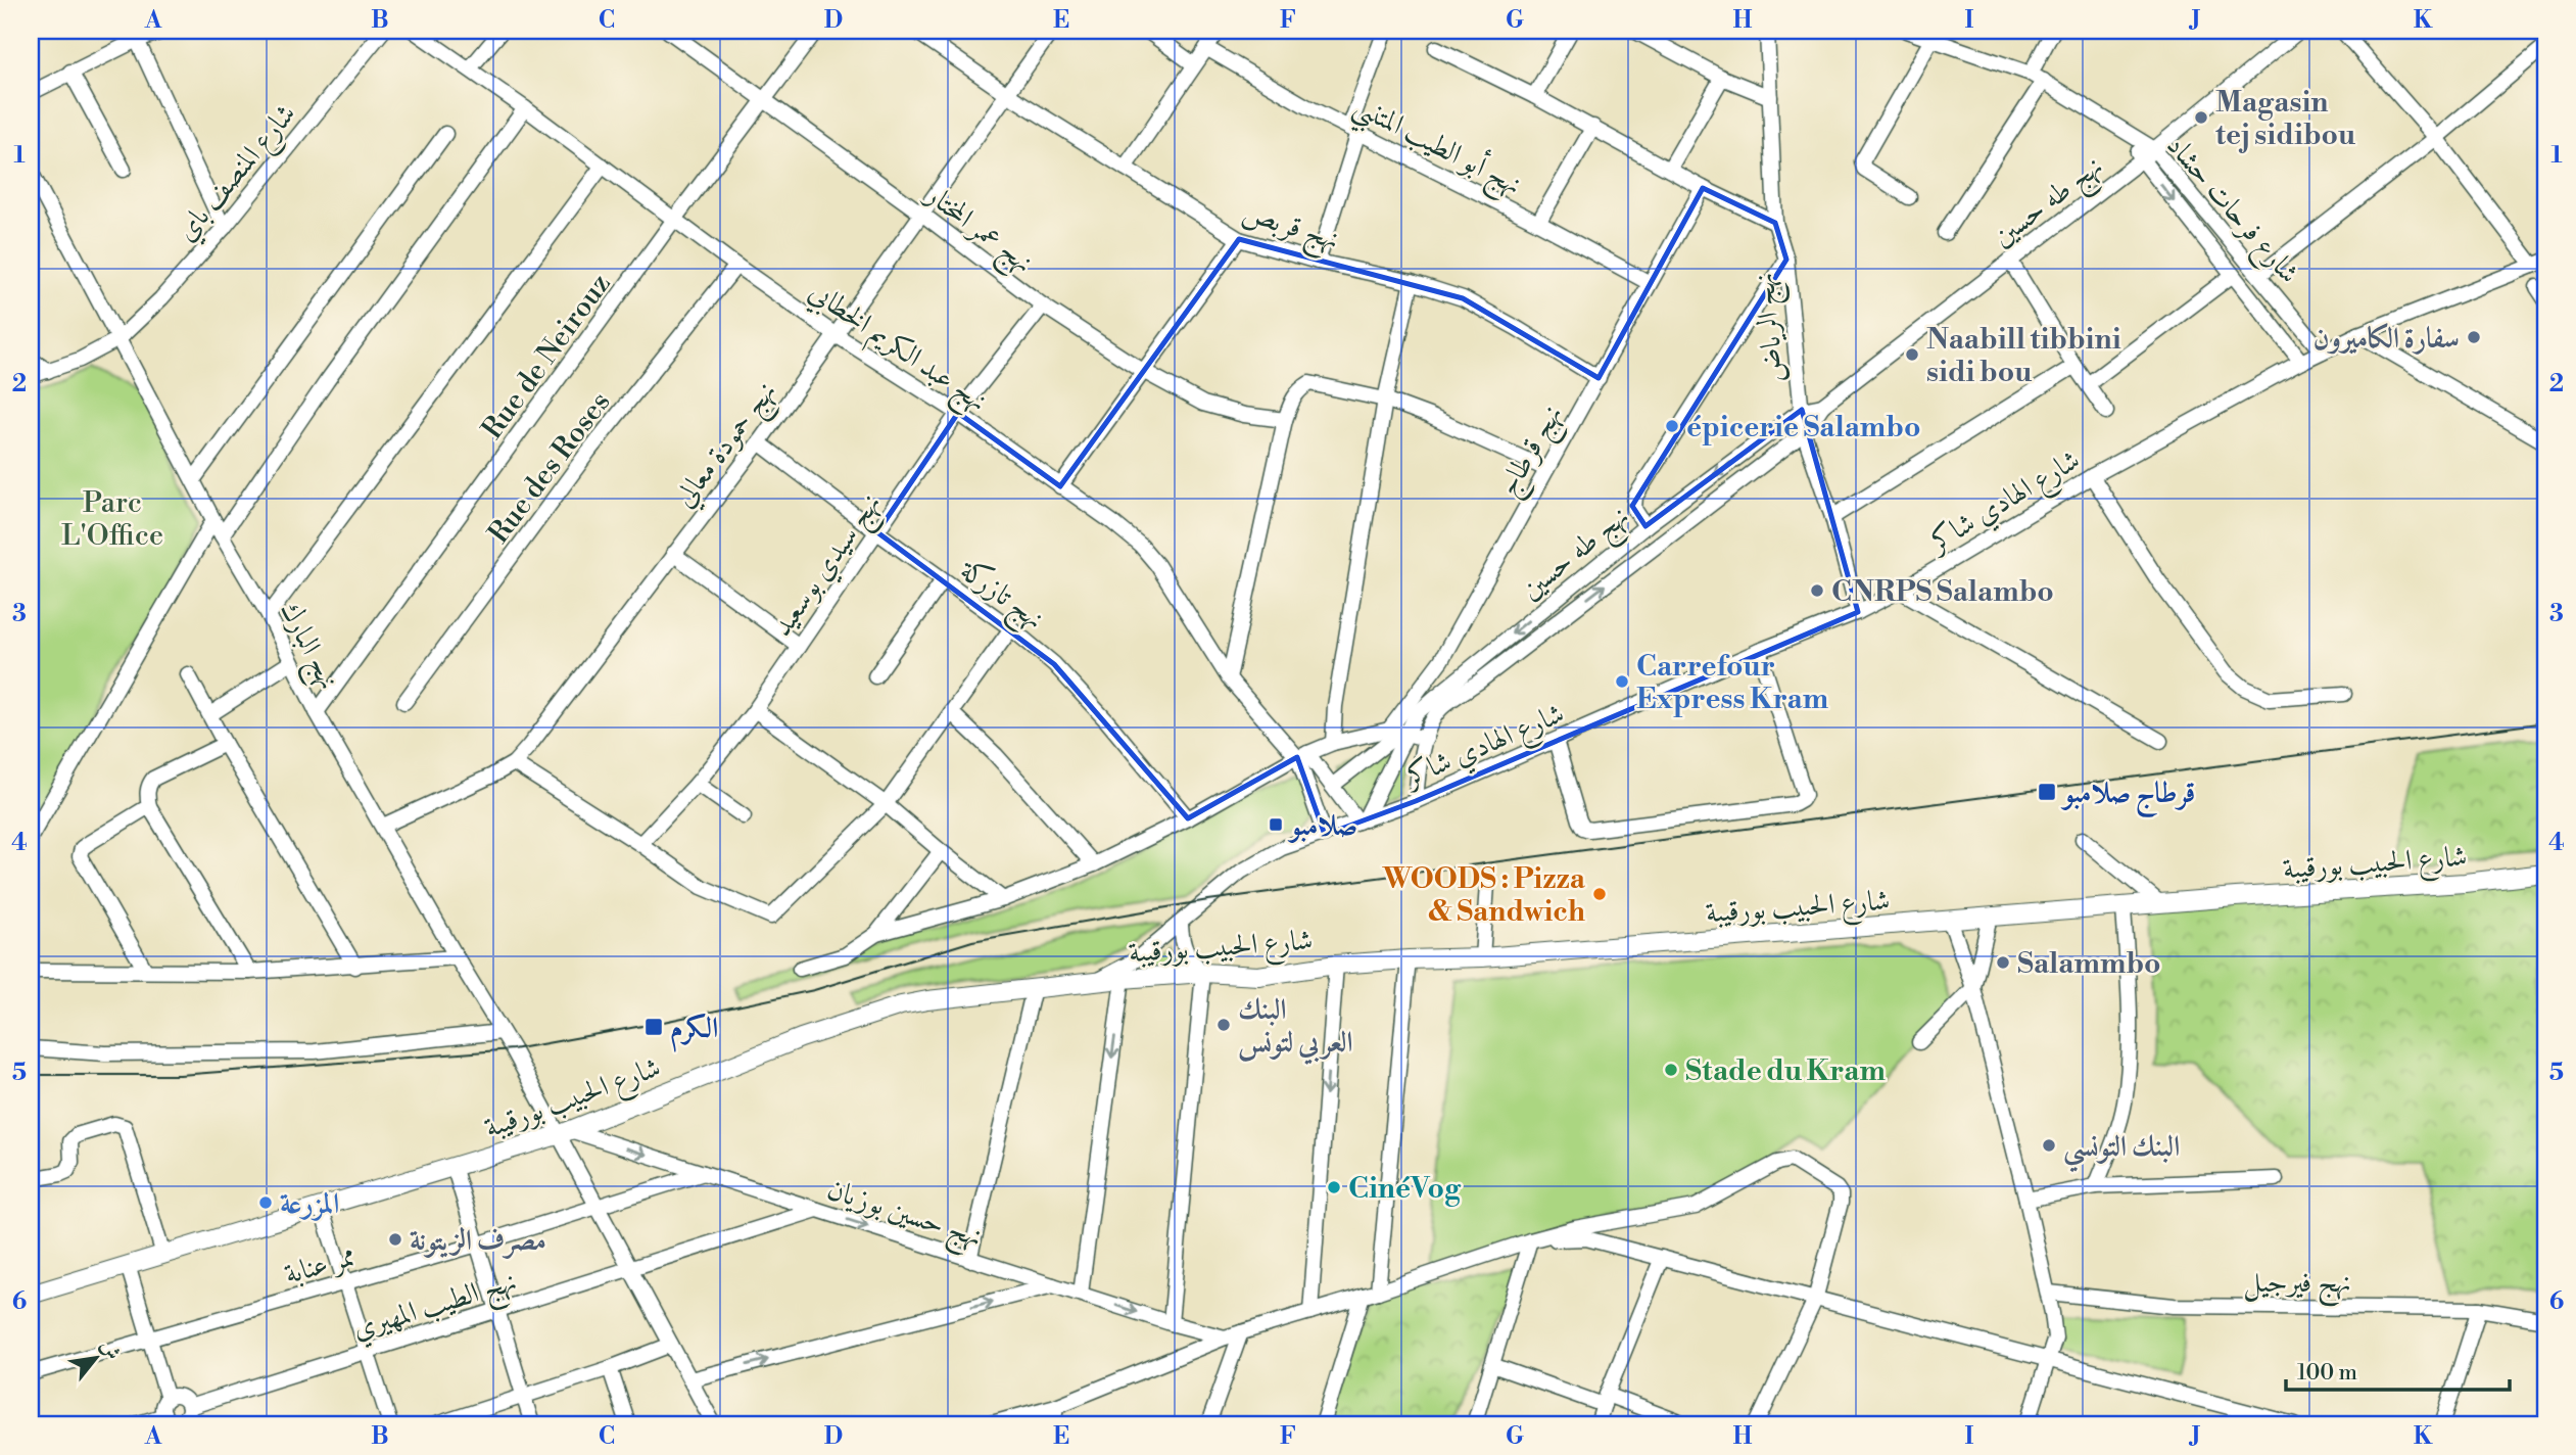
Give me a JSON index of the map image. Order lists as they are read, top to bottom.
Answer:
{
  "streets": {
    "main road": ["شارع الحبيب بورقيبة"],
    "street": [
      "نهج أبو الطيب المتنبي",
      "شارع المنصف باي",
      "نهج طه حسين",
      "شارع فرحات حشاد",
      "نهج قربص",
      "نهج عمر المختار",
      "نهج الرياض",
      "نهج عبد الكريم الخطابي",
      "Rue de Neirouz",
      "نهج حمودة معالي",
      "نهج قرطاج",
      "Rue des Roses",
      "شارع الهادي شاكر",
      "نهج سيدي بوسعيد",
      "نهج تازركة",
      "نهج البارك",
      "نهج حسين بوزيان",
      "ممر عنابة",
      "نهج فيرجيل",
      "نهج الطيب المهيري"
    ]
  },
  "crossings": [
    ["نهج أبو الطيب المتنبي", "نهج قرطاج"],
    ["شارع المنصف باي", "نهج البارك"],
    ["نهج طه حسين", "شارع فرحات حشاد"],
    ["نهج طه حسين", "نهج الرياض"],
    ["شارع فرحات حشاد", "شارع الهادي شاكر"],
    ["نهج قربص", "نهج حمودة معالي"],
    ["نهج قربص", "نهج قرطاج"],
    ["نهج عمر المختار", "Rue de Neirouz"],
    ["نهج عمر المختار", "نهج حمودة معالي"],
    ["نهج عمر المختار", "نهج سيدي بوسعيد"],
    ["نهج الرياض", "شارع الهادي شاكر"],
    ["نهج عبد الكريم الخطابي", "Rue de Neirouz"],
    ["نهج عبد الكريم الخطابي", "نهج حمودة معالي"],
    ["نهج عبد الكريم الخطابي", "Rue des Roses"],
    ["نهج عبد الكريم الخطابي", "شارع الهادي شاكر"],
    ["نهج عبد الكريم الخطابي", "نهج سيدي بوسعيد"],
    ["Rue de Neirouz", "نهج البارك"],
    ["نهج حمودة معالي", "نهج تازركة"],
    ["نهج حمودة معالي", "نهج البارك"],
    ["شارع الهادي شاكر", "شارع الحبيب بورقيبة"],
    ["نهج سيدي بوسعيد", "نهج تازركة"],
    ["نهج البارك", "شارع الحبيب بورقيبة"],
    ["نهج البارك", "نهج حسين بوزيان"],
    ["نهج البارك", "ممر عنابة"],
    ["نهج البارك", "نهج الطيب المهيري"],
    ["شارع الحبيب بورقيبة", "نهج حسين بوزيان"],
    ["نهج حسين بوزيان", "ممر عنابة"],
    ["نهج حسين بوزيان", "نهج الطيب المهيري"]
  ],
  "one_way": ["نهج حسين بوزيان"],
  "parks": ["Parc L'Office"],
  "places": {
    "other": [
      "Magasin tej sidibou",
      "سفارة الكاميرون",
      "Naabill tibbini sidi bou",
      "épicerie Salambo",
      "CNRPS Salambo",
      "Carrefour Express Kram",
      "WOODS : Pizza & Sandwich",
      "Salammbo",
      "البنك العربي لتونس",
      "Stade du Kram",
      "البنك التونسي",
      "CinéVog",
      "المزرعة",
      "مصرف الزيتونة"
    ],
    "transit": ["قرطاج صلامبو", "صلامبو", "الكرم"]
  },
  "scale_bar": "100 m",
  "north": "top right",
  "grid": {
    "columns": [
      "A",
      "B",
      "C",
      "D",
      "E",
      "F",
      "G",
      "H",
      "I",
      "J",
      "K"
    ],
    "rows": [
      "1",
      "2",
      "3",
      "4",
      "5",
      "6"
    ]
  }
}
